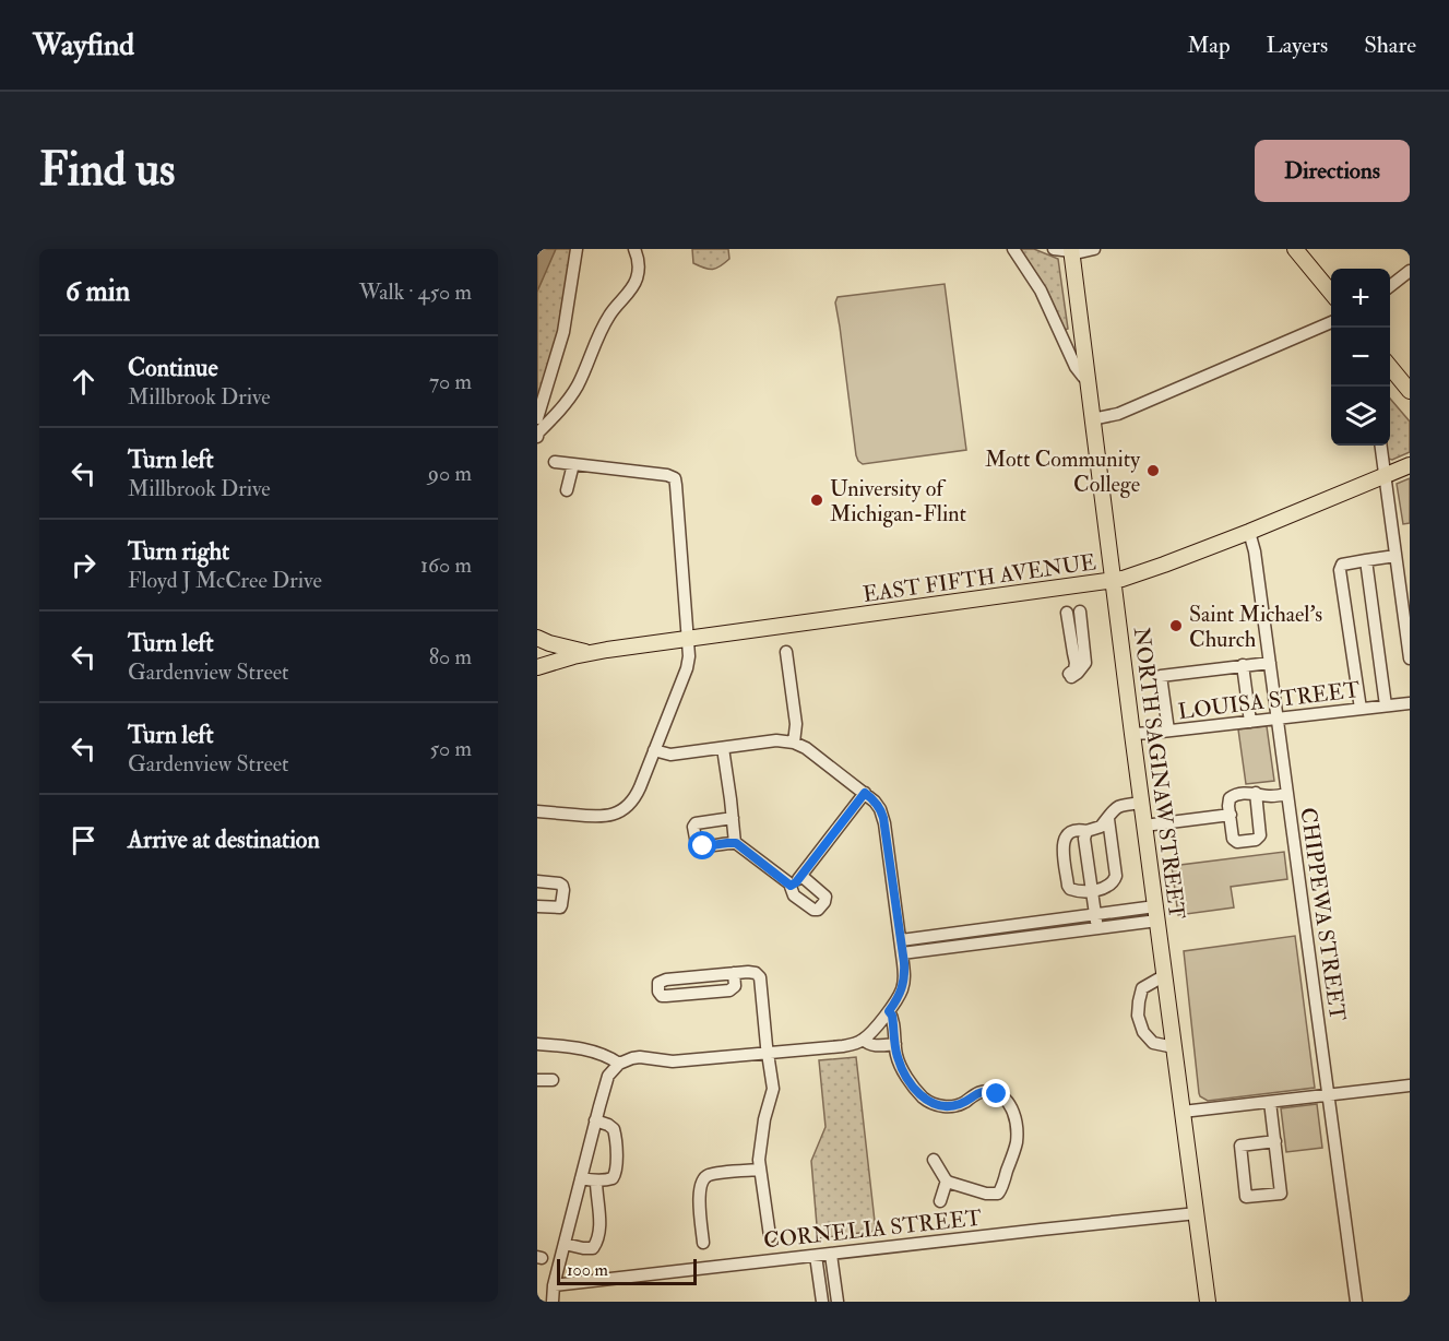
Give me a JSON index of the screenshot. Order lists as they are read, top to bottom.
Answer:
{
  "streets": {
    "main road": ["EAST FIFTH AVENUE", "NORTH SAGINAW STREET"],
    "street": ["LOUISA STREET", "CHIPPEWA STREET", "CORNELIA STREET"]
  },
  "crossings": [
    ["EAST FIFTH AVENUE", "NORTH SAGINAW STREET"],
    ["EAST FIFTH AVENUE", "CHIPPEWA STREET"],
    ["LOUISA STREET", "NORTH SAGINAW STREET"],
    ["LOUISA STREET", "CHIPPEWA STREET"],
    ["NORTH SAGINAW STREET", "CORNELIA STREET"]
  ],
  "places": ["Mott Community College", "University of Michigan-Flint", "Saint Michael's Church"],
  "scale_bar": "100 m",
  "page": {
    "header": "Wayfind",
    "nav": ["Map", "Layers", "Share"],
    "buttons": "Directions",
    "title": "Find us",
    "heading": ["6 min", "Walk · 450 m"],
    "map_buttons": ["+", "−"],
    "list": [
      ["Continue", "Millbrook Drive", "70 m"],
      ["Turn left", "Millbrook Drive", "90 m"],
      ["Turn right", "Floyd J McCree Drive", "160 m"],
      ["Turn left", "Gardenview Street", "80 m"],
      ["Turn left", "Gardenview Street", "50 m"],
      "Arrive at destination"
    ],
    "scale": "100 m"
  }
}
